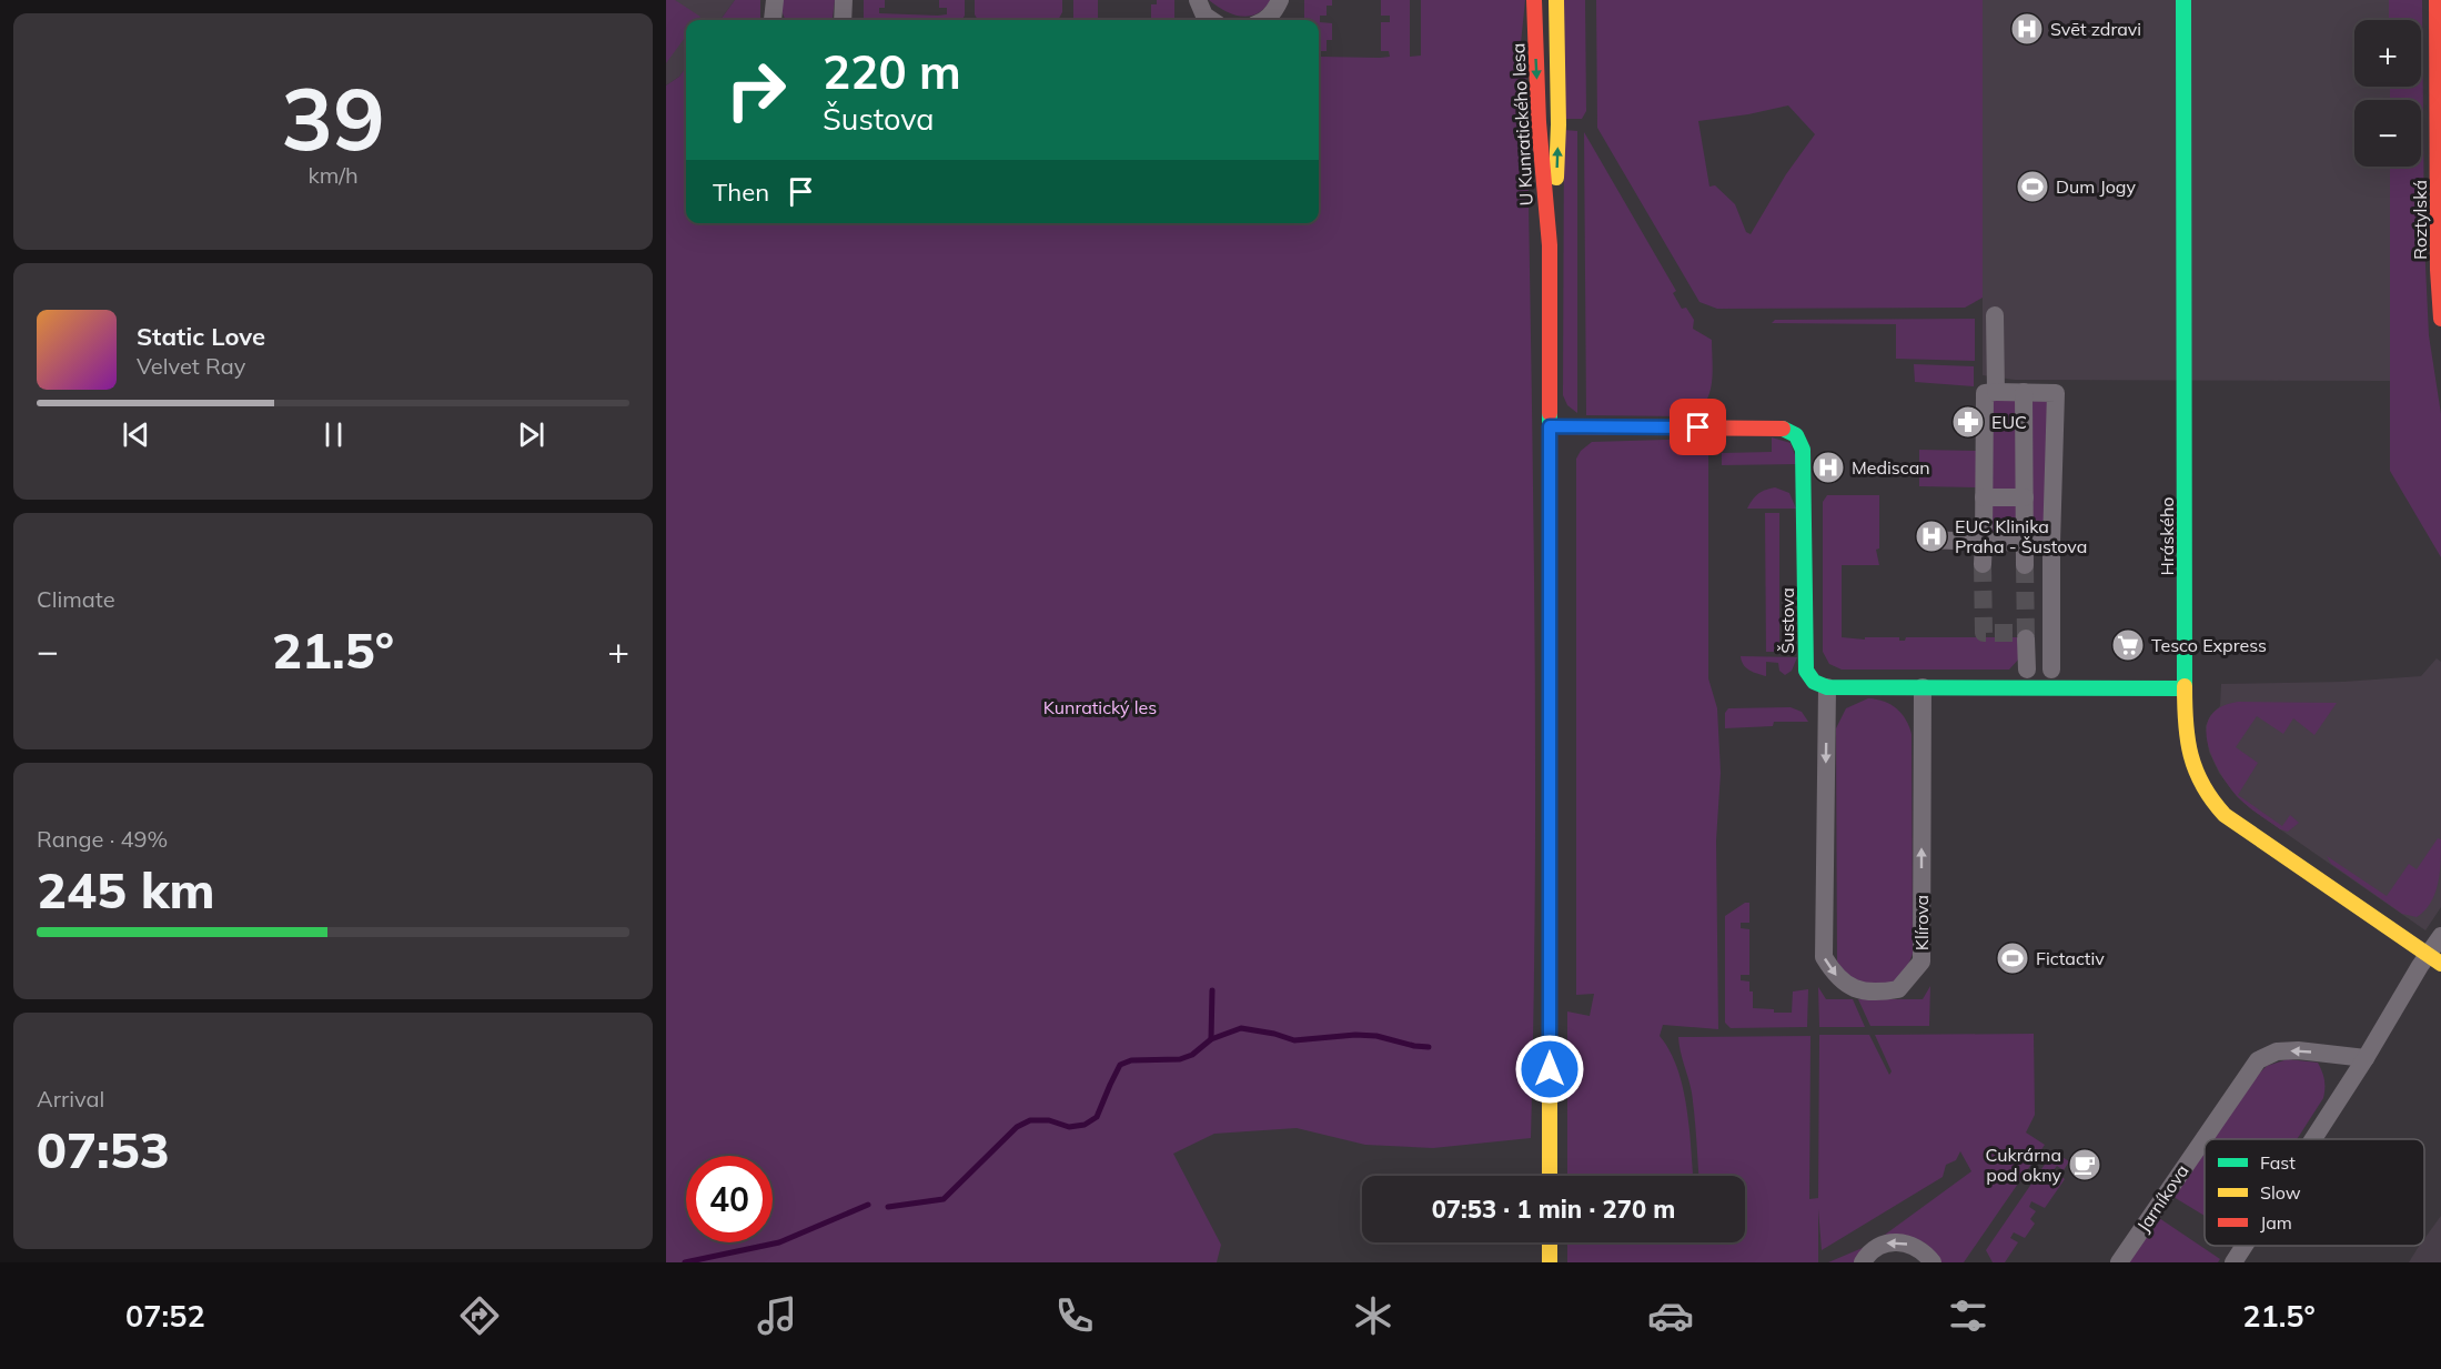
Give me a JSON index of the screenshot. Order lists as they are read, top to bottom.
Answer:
{
  "streets": {
    "street": [
      "U Kunratického lesa",
      "Roztylská",
      "Hráského",
      "Šustova",
      "Klírova",
      "Jarníkova"
    ]
  },
  "crossings": [
    ["U Kunratického lesa", "Šustova"],
    ["Šustova", "Klírova"]
  ],
  "parks": ["Kunratický les"],
  "places": {
    "hospital": ["Svēt zdravi", "Mediscan", "EUC Klinika Praha - Šustova"],
    "sports": ["Dum Jogy", "Fictactiv"],
    "pharmacy": ["EUC"],
    "supermarket": ["Tesco Express"],
    "cafe": ["Cukrárna pod okny"]
  },
  "legend": ["Fast", "Slow", "Jam"],
  "page": {
    "tile": [
      ["39", "km/h"],
      "Climate",
      ["Range · 49%", "245 km"],
      ["Arrival", "07:53"]
    ],
    "map_buttons": ["+", "−"],
    "turn": ["220 m", "Šustova"],
    "then": "Then",
    "song": ["Static Love", "Velvet Ray"],
    "heat": ["−", "21.5°", "+"],
    "limit": "40",
    "trip": "07:53 · 1 min · 270 m",
    "tabs": ["07:52", "21.5°"]
  }
}
